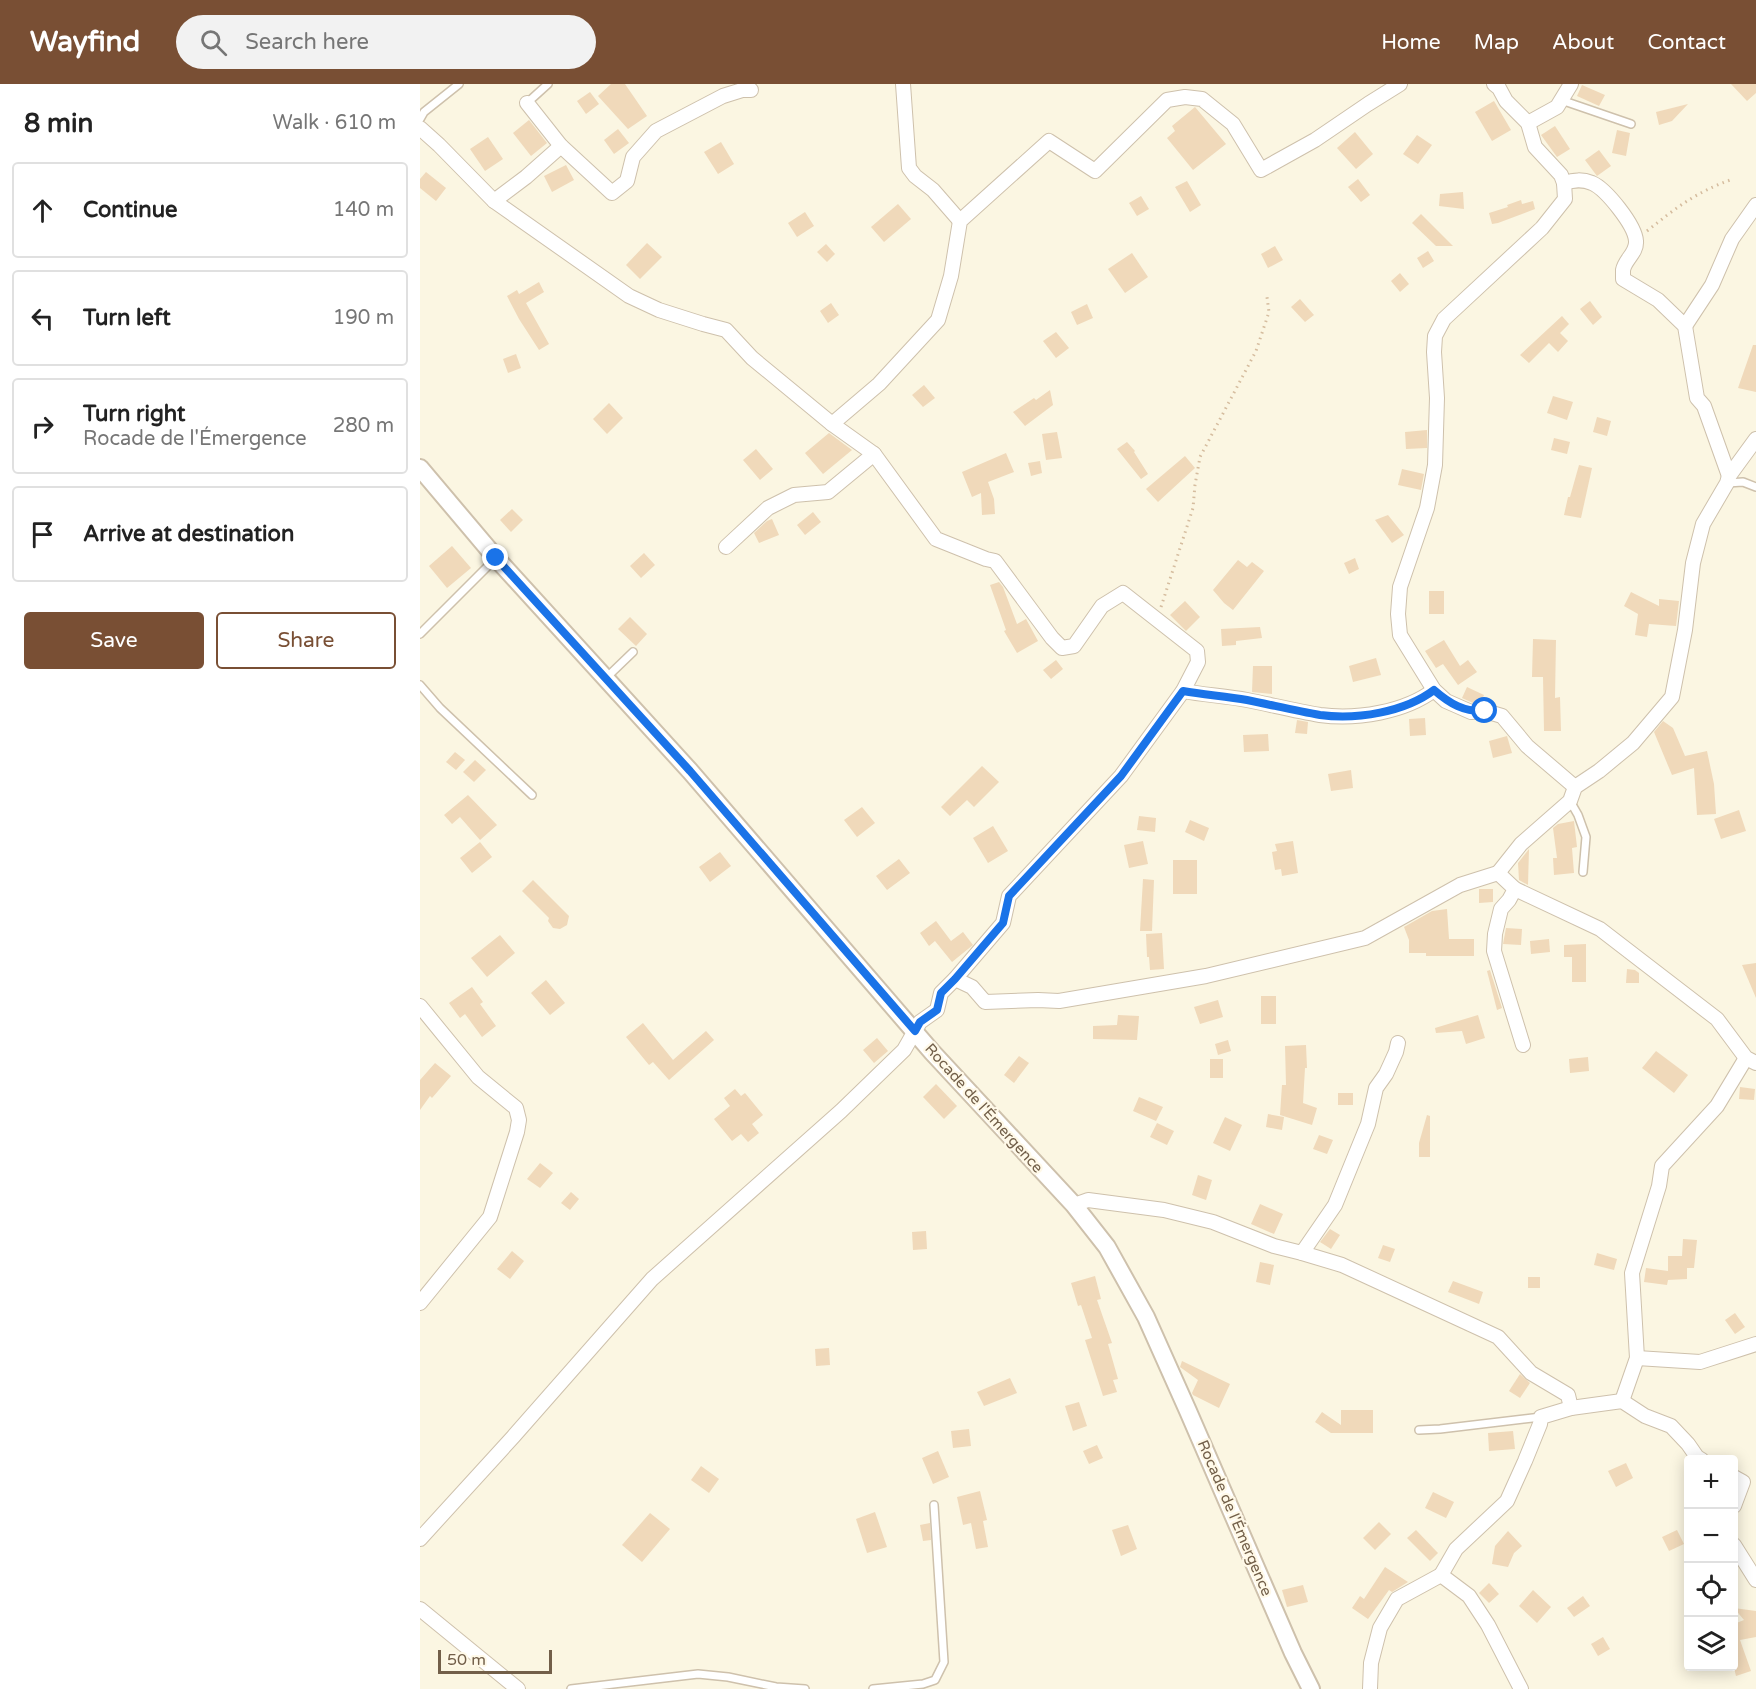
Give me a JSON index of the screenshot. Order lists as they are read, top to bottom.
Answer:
{
  "streets": {
    "street": ["Rocade de l'Émergence"]
  },
  "scale_bar": "50 m",
  "page": {
    "header": "Wayfind",
    "search": "Search here",
    "nav": [
      "Home",
      "Map",
      "About",
      "Contact"
    ],
    "heading": ["8 min", "Walk · 610 m"],
    "list": [
      ["Continue", "140 m"],
      ["Turn left", "190 m"],
      ["Turn right", "Rocade de l'Émergence", "280 m"],
      "Arrive at destination"
    ],
    "buttons": ["Save", "Share"],
    "map_buttons": ["+", "−"],
    "scale": "50 m"
  }
}
